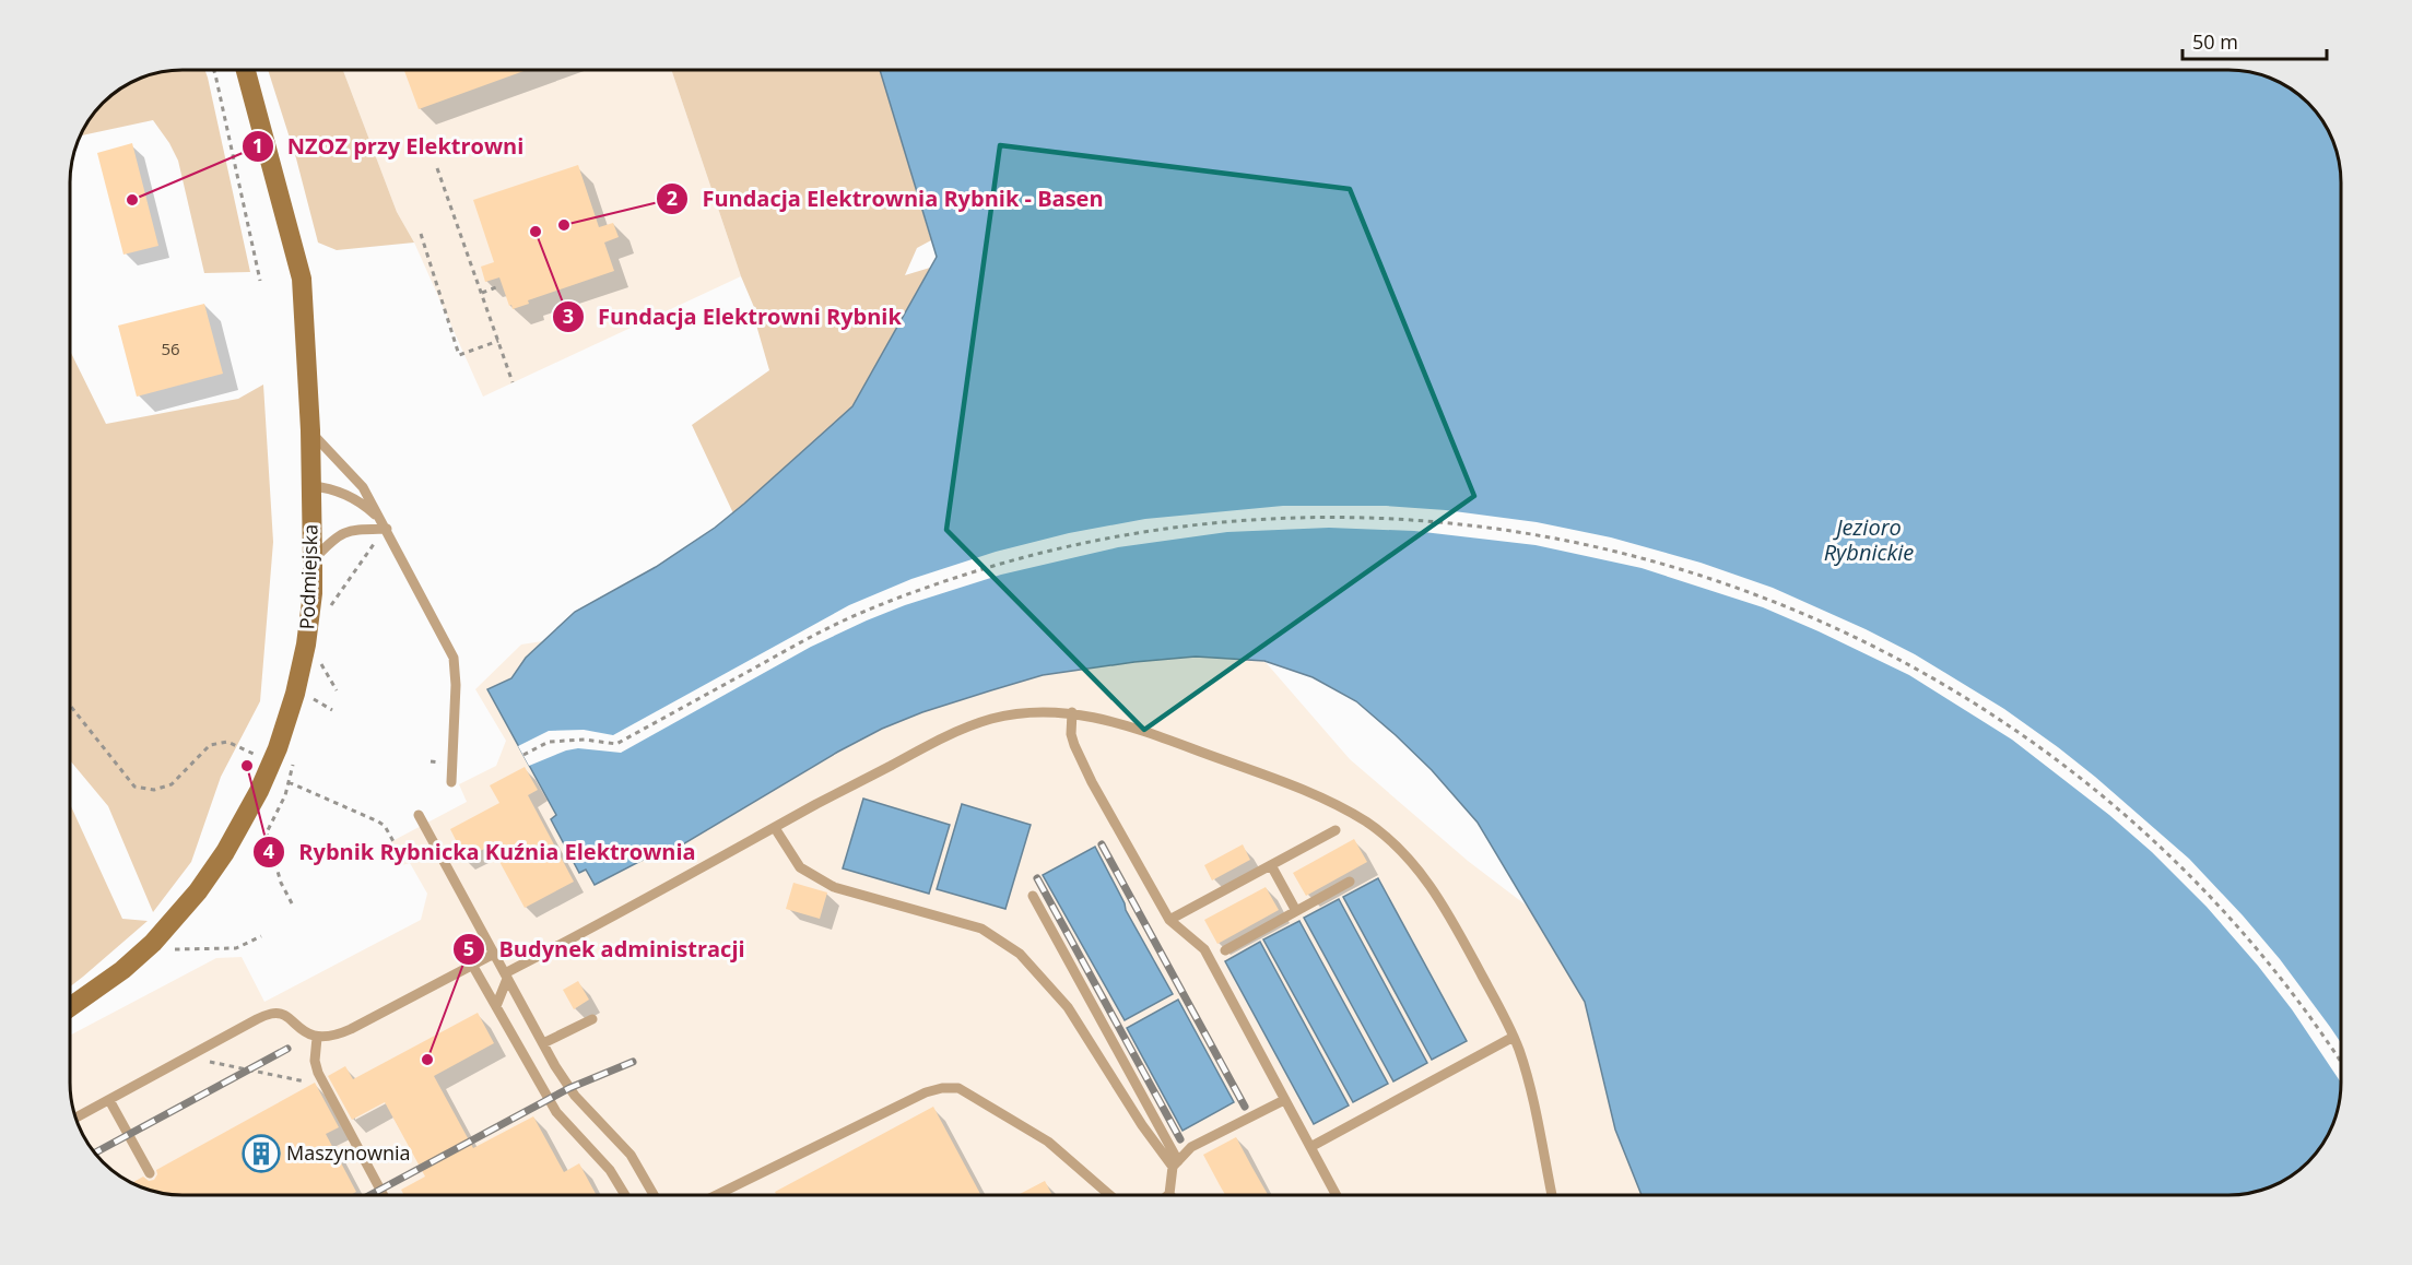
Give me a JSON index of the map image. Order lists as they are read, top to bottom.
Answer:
{
  "streets": {
    "street": ["Podmiejska"]
  },
  "water": ["Jezioro Rybnickie"],
  "places": {
    "other": [
      "NZOZ przy Elektrowni",
      "Fundacja Elektrownia Rybnik - Basen",
      "Fundacja Elektrowni Rybnik",
      "Rybnik Rybnicka Kuźnia Elektrownia",
      "Budynek administracji"
    ],
    "building": ["Maszynownia"]
  },
  "house_numbers": ["56"],
  "scale_bar": "50 m"
}
